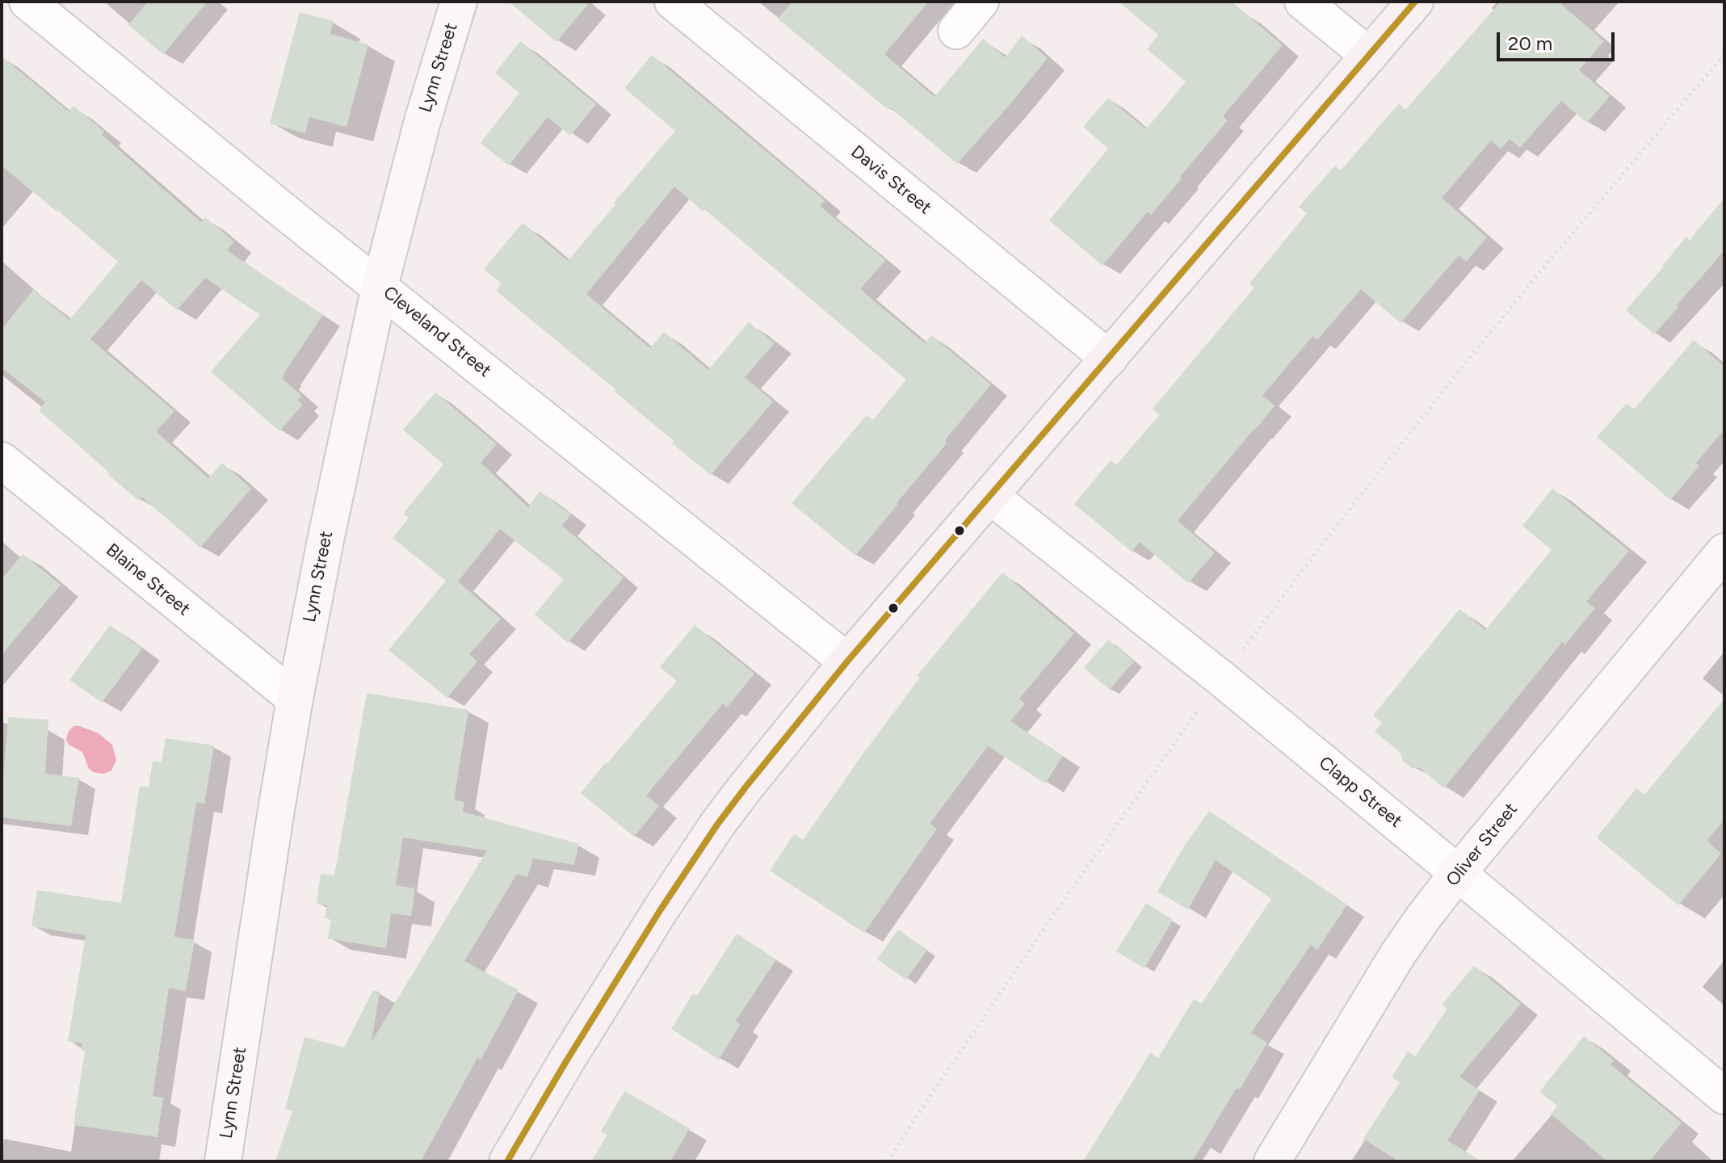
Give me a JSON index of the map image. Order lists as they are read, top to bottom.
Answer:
{
  "streets": {
    "main road": ["Lynn Street", "Oliver Street"],
    "street": [
      "Davis Street",
      "Cleveland Street",
      "Blaine Street",
      "Clapp Street"
    ]
  },
  "crossings": [
    ["Lynn Street", "Cleveland Street"],
    ["Lynn Street", "Blaine Street"],
    ["Clapp Street", "Oliver Street"]
  ],
  "scale_bar": "20 m"
}
